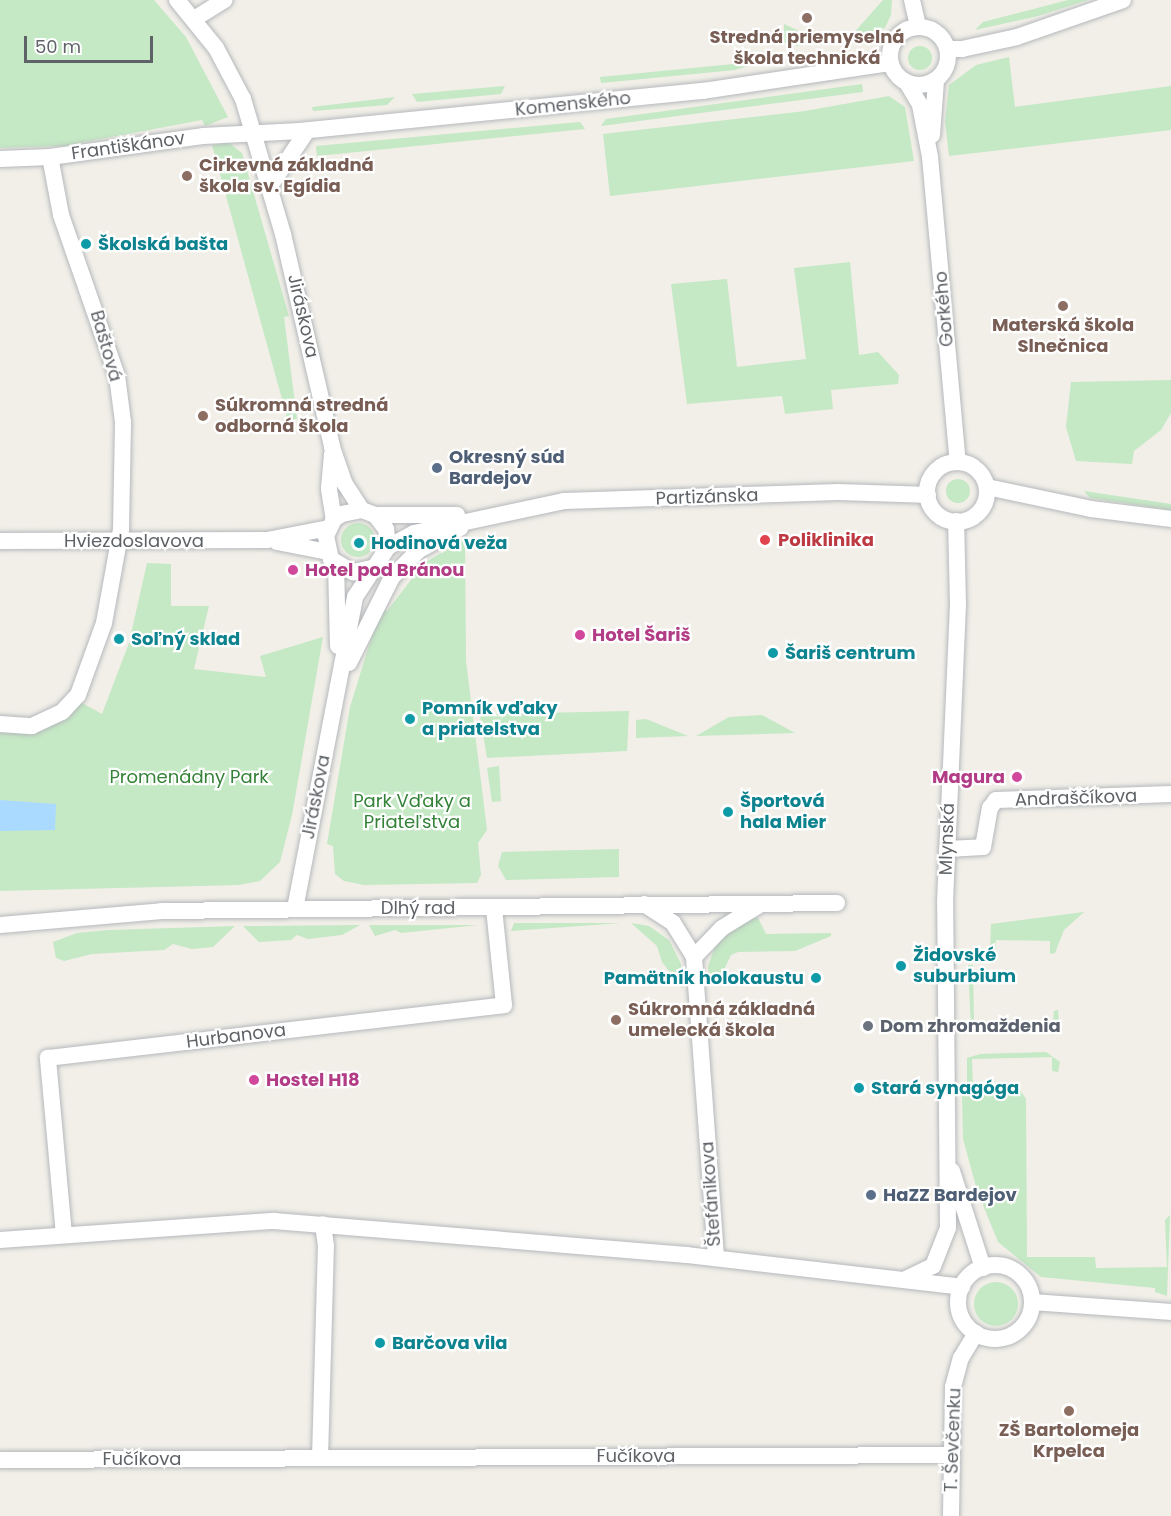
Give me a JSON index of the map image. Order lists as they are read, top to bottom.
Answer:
{
  "streets": {
    "street": [
      "Komenského",
      "Františkánov",
      "Gorkého",
      "Jiráskova",
      "Baštová",
      "Partizánska",
      "Hviezdoslavova",
      "Andraščíkova",
      "Mlynská",
      "Dlhý rad",
      "Hurbanova",
      "Štefánikova",
      "T. Ševčenku",
      "Fučíkova"
    ]
  },
  "crossings": [
    ["Komenského", "Františkánov"],
    ["Komenského", "Gorkého"],
    ["Komenského", "Jiráskova"],
    ["Františkánov", "Jiráskova"],
    ["Františkánov", "Baštová"],
    ["Gorkého", "Partizánska"],
    ["Gorkého", "Mlynská"],
    ["Jiráskova", "Partizánska"],
    ["Jiráskova", "Hviezdoslavova"],
    ["Jiráskova", "Dlhý rad"],
    ["Baštová", "Hviezdoslavova"],
    ["Partizánska", "Hviezdoslavova"],
    ["Partizánska", "Mlynská"],
    ["Andraščíkova", "Mlynská"],
    ["Mlynská", "Štefánikova"],
    ["Mlynská", "T. Ševčenku"],
    ["Dlhý rad", "Hurbanova"],
    ["Dlhý rad", "Štefánikova"],
    ["Štefánikova", "T. Ševčenku"],
    ["T. Ševčenku", "Fučíkova"]
  ],
  "parks": ["Promenádny Park", "Park Vďaky a Priateľstva"],
  "places": [
    "Stredná priemyselná škola technická",
    "Cirkevná základná škola sv. Egídia",
    "Školská bašta",
    "Materská škola Slnečnica",
    "Súkromná stredná odborná škola",
    "Okresný súd Bardejov",
    "Poliklinika",
    "Hodinová veža",
    "Hotel pod Bránou",
    "Hotel Šariš",
    "Soľný sklad",
    "Šariš centrum",
    "Pomník vďaky a priatelstva",
    "Magura",
    "Športová hala Mier",
    "Židovské suburbium",
    "Pamätník holokaustu",
    "Súkromná základná umelecká škola",
    "Dom zhromaždenia",
    "Hostel H18",
    "Stará synagóga",
    "HaZZ Bardejov",
    "Barčova vila",
    "ZŠ Bartolomeja Krpelca"
  ],
  "scale_bar": "50 m"
}
